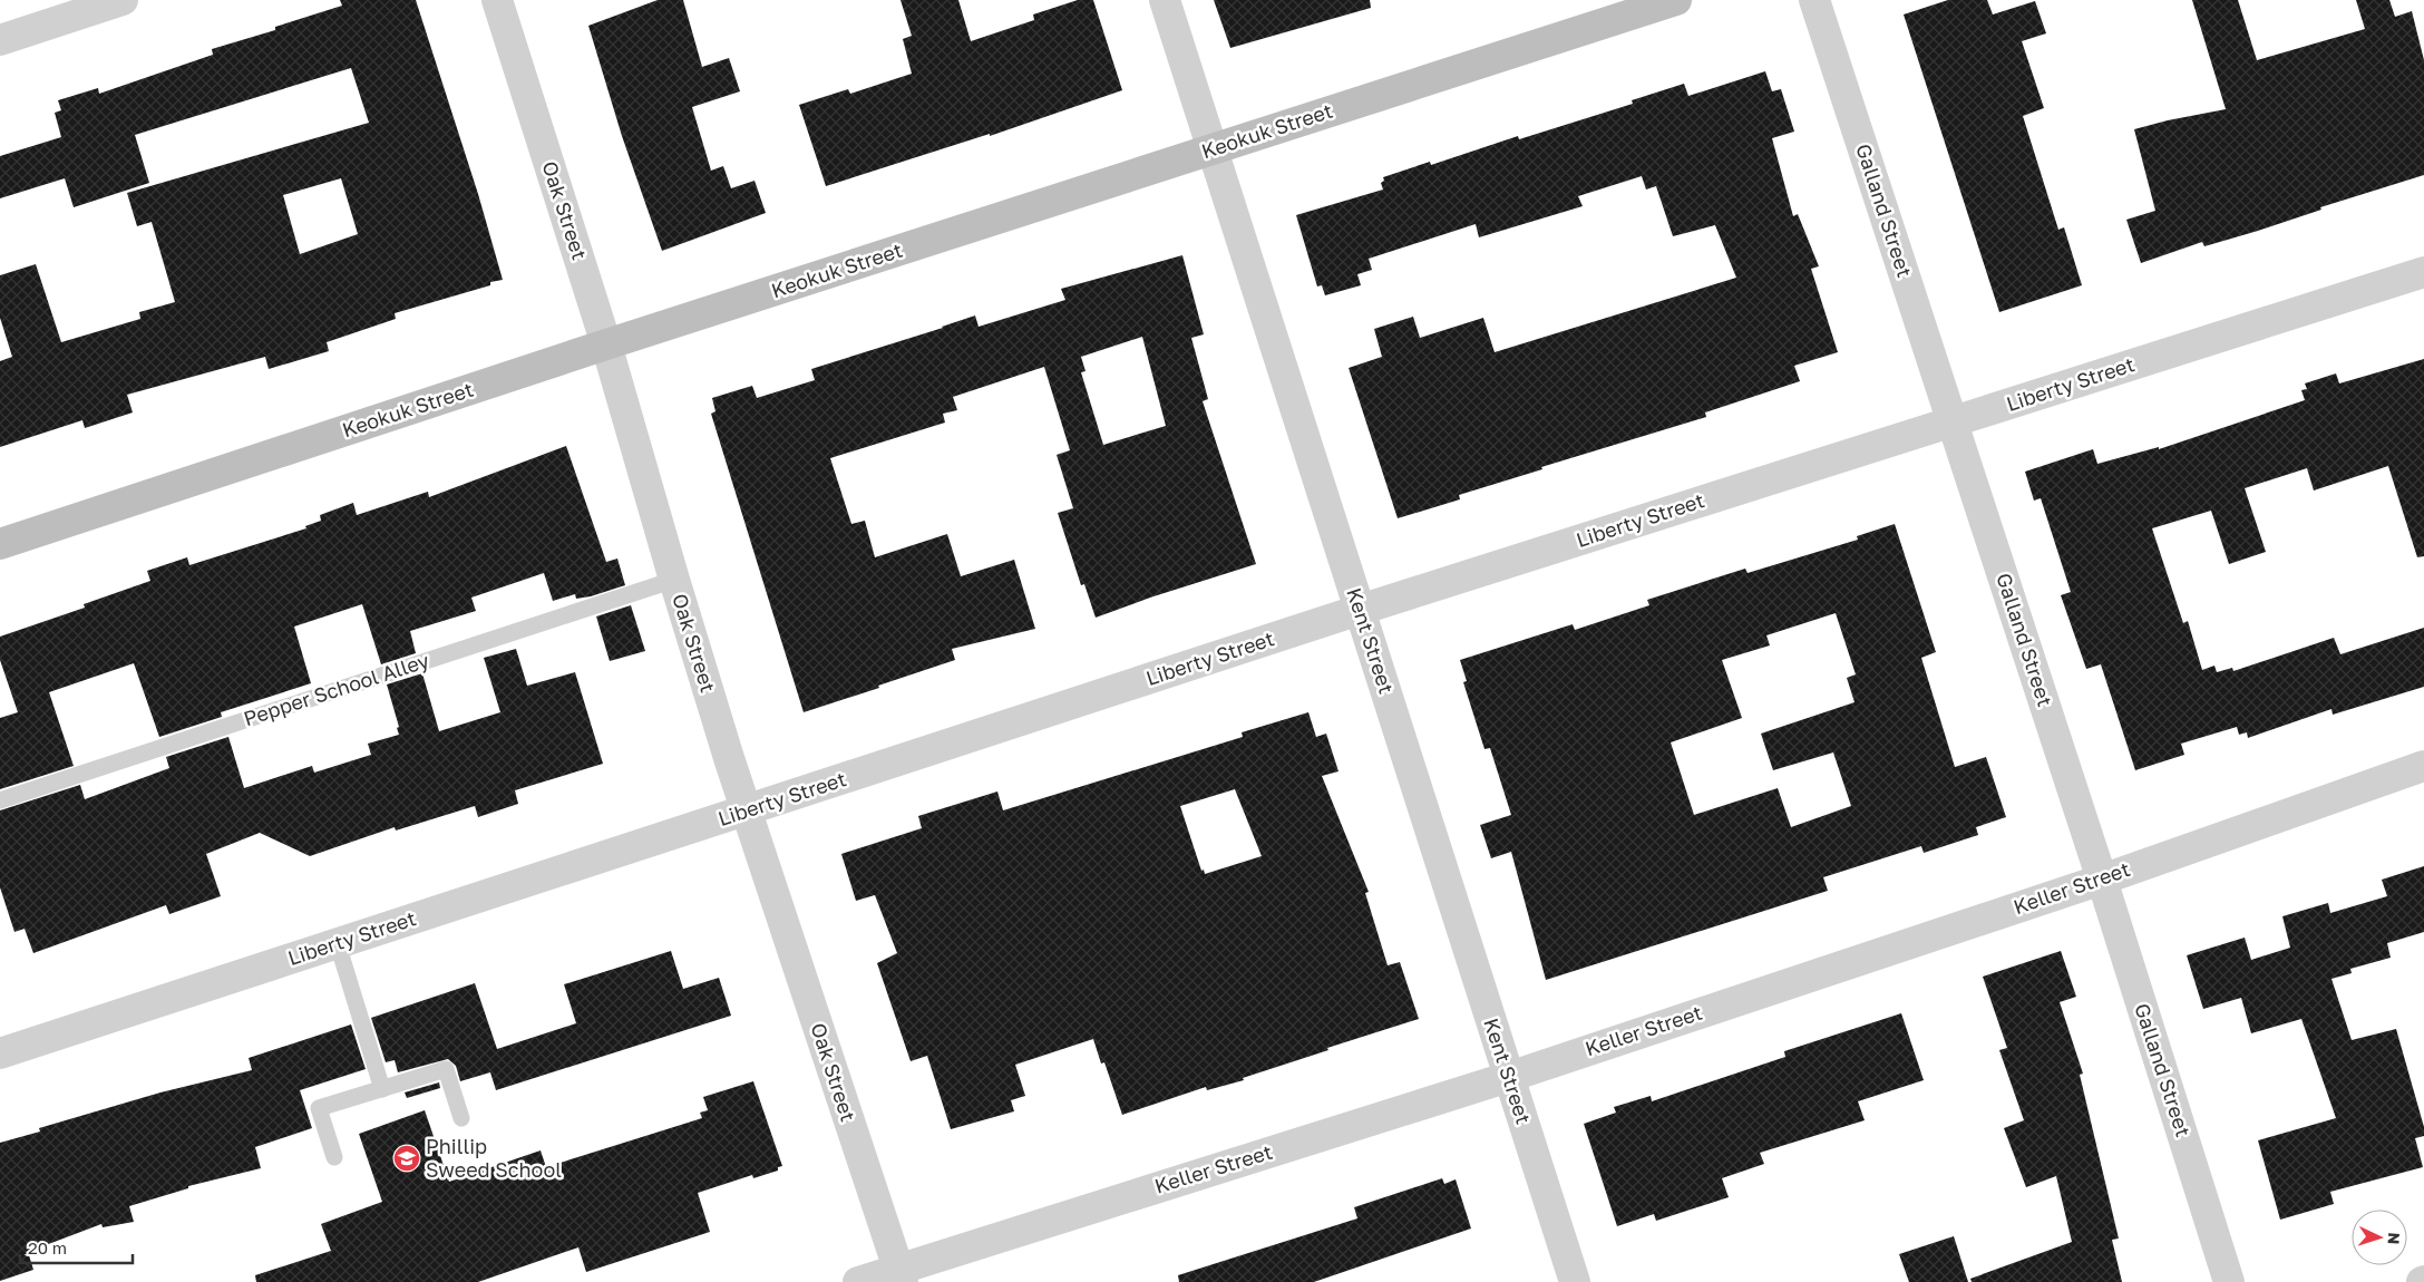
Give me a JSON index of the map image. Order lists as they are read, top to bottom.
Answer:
{
  "streets": {
    "street": [
      "Keokuk Street",
      "Oak Street",
      "Galland Street",
      "Liberty Street",
      "Kent Street",
      "Keller Street"
    ],
    "lane": ["Pepper School Alley"]
  },
  "crossings": [
    ["Keokuk Street", "Oak Street"],
    ["Keokuk Street", "Kent Street"],
    ["Oak Street", "Liberty Street"],
    ["Oak Street", "Pepper School Alley"],
    ["Oak Street", "Keller Street"],
    ["Galland Street", "Liberty Street"],
    ["Galland Street", "Keller Street"],
    ["Liberty Street", "Kent Street"],
    ["Kent Street", "Keller Street"]
  ],
  "places": {
    "school or university": ["Phillip Sweed School"]
  },
  "scale_bar": "20 m",
  "north": "right"
}
